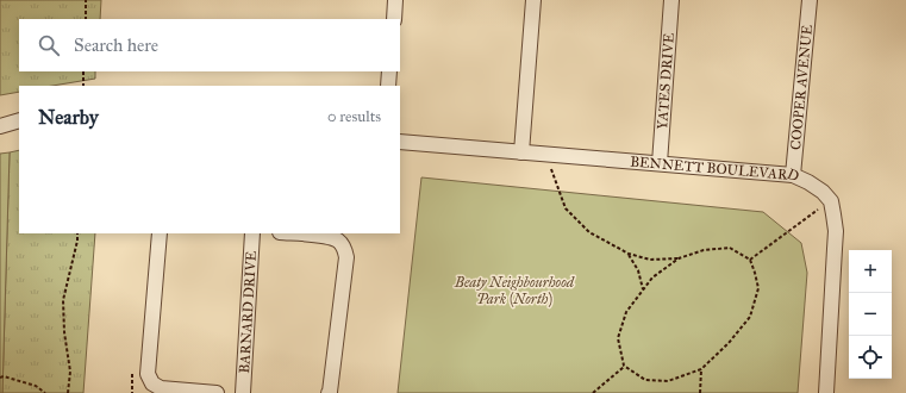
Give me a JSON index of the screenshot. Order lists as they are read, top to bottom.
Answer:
{
  "streets": {
    "street": [
      "YATES DRIVE",
      "COOPER AVENUE",
      "BENNETT BOULEVARD",
      "BARNARD DRIVE"
    ]
  },
  "crossings": [
    ["YATES DRIVE", "BENNETT BOULEVARD"],
    ["COOPER AVENUE", "BENNETT BOULEVARD"]
  ],
  "parks": ["Beaty Neighbourhood Park (North)"],
  "page": {
    "search": "Search here",
    "heading": ["Nearby", "0 results"],
    "map_buttons": ["+", "−"]
  }
}
